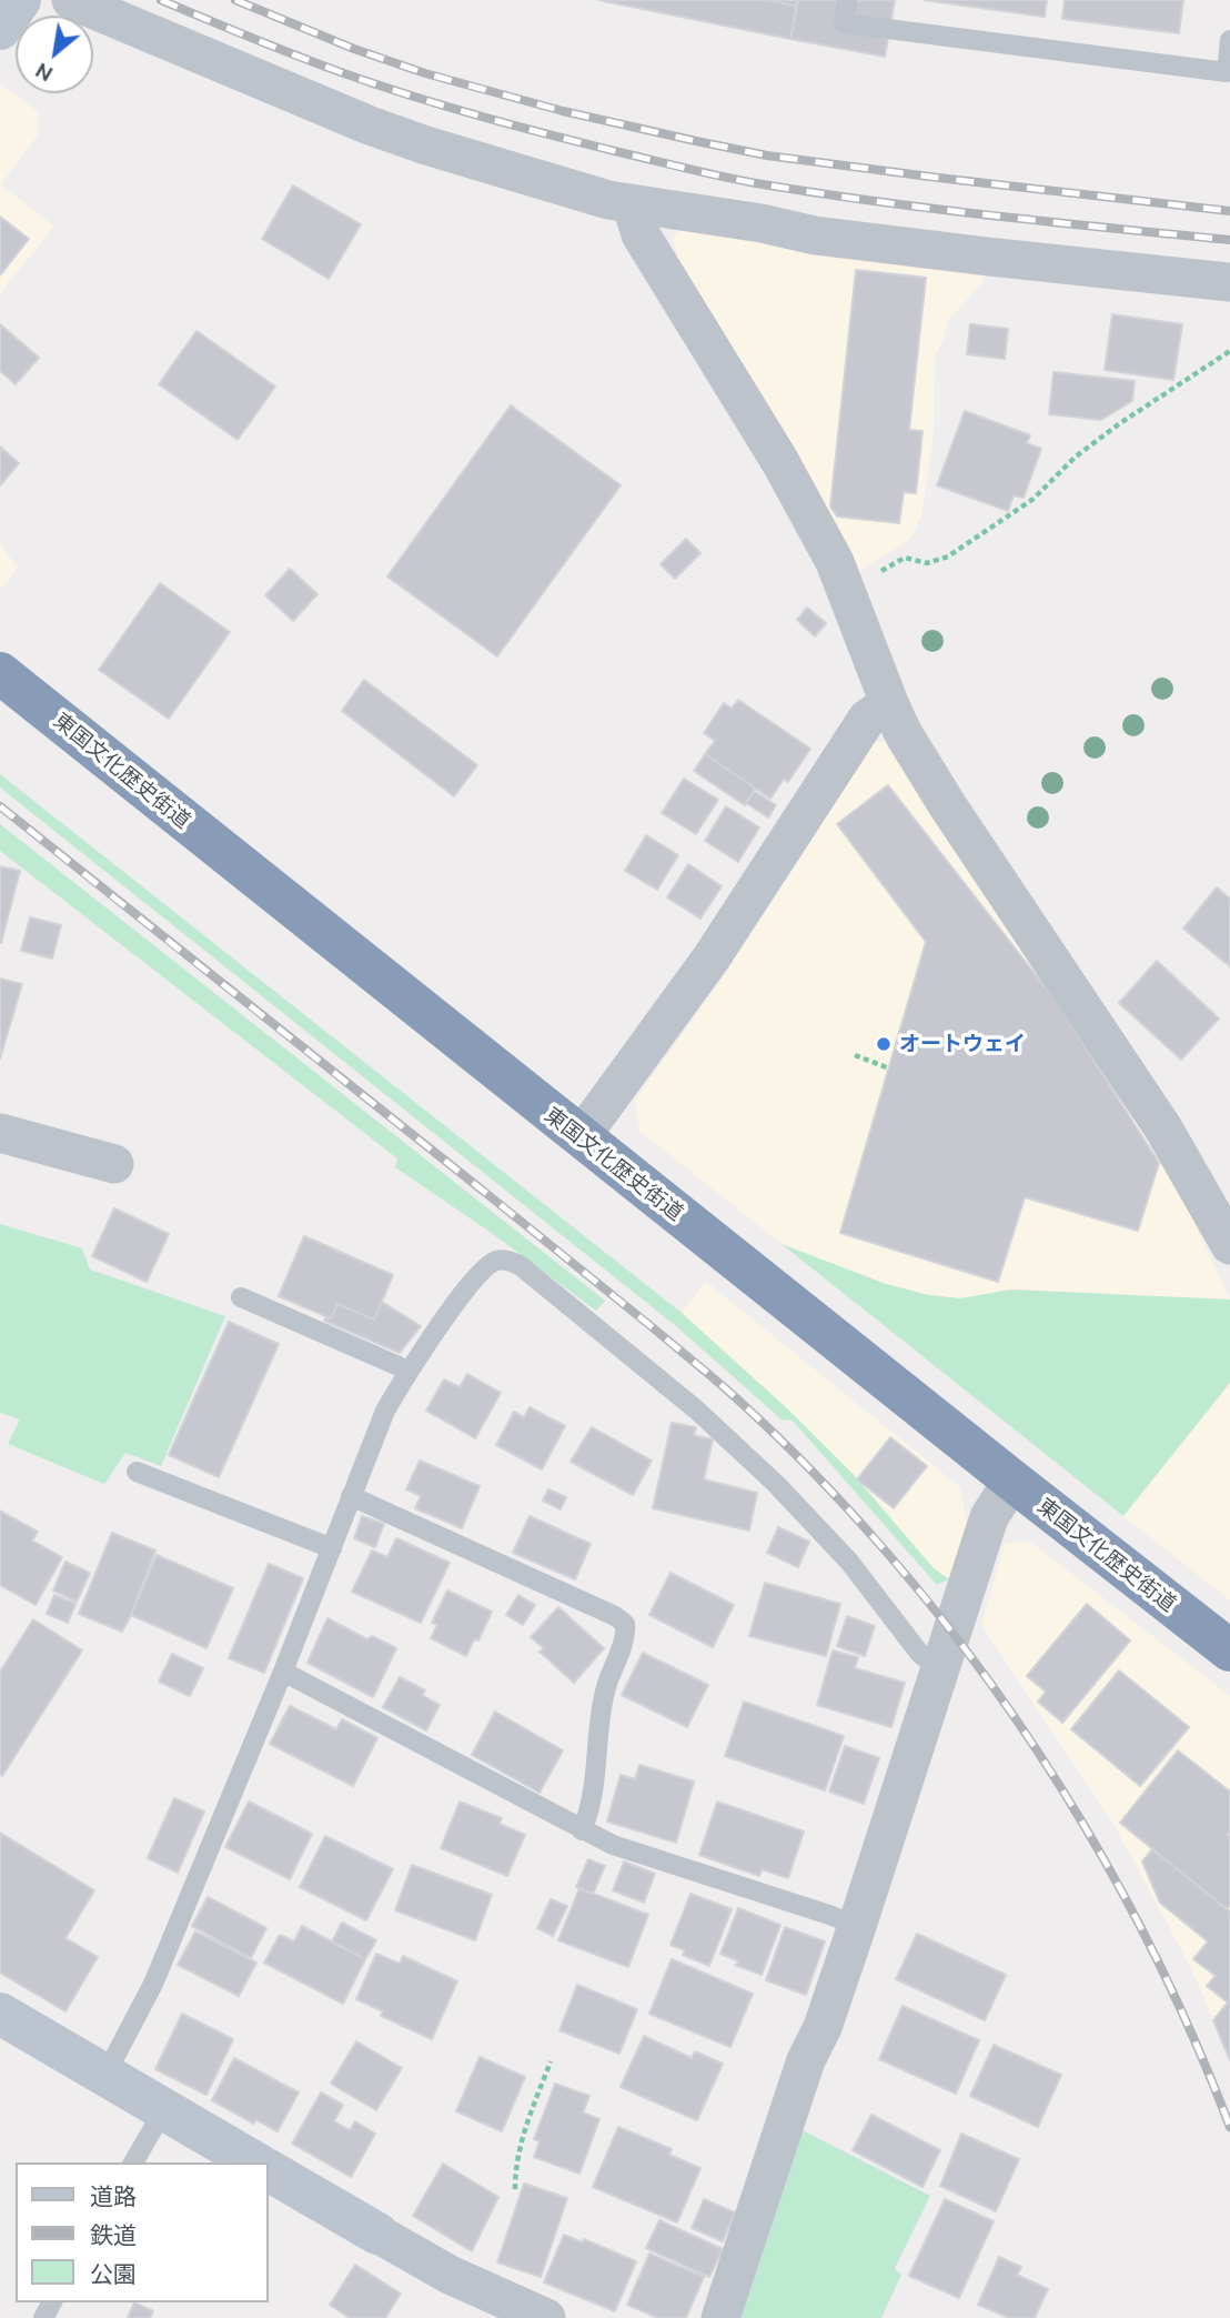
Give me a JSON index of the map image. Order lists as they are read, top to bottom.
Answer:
{
  "streets": {
    "highway": ["東国文化歴史街道"]
  },
  "places": ["オートウェイ"],
  "legend": ["道路", "鉄道", "公園"],
  "north": "bottom left"
}
